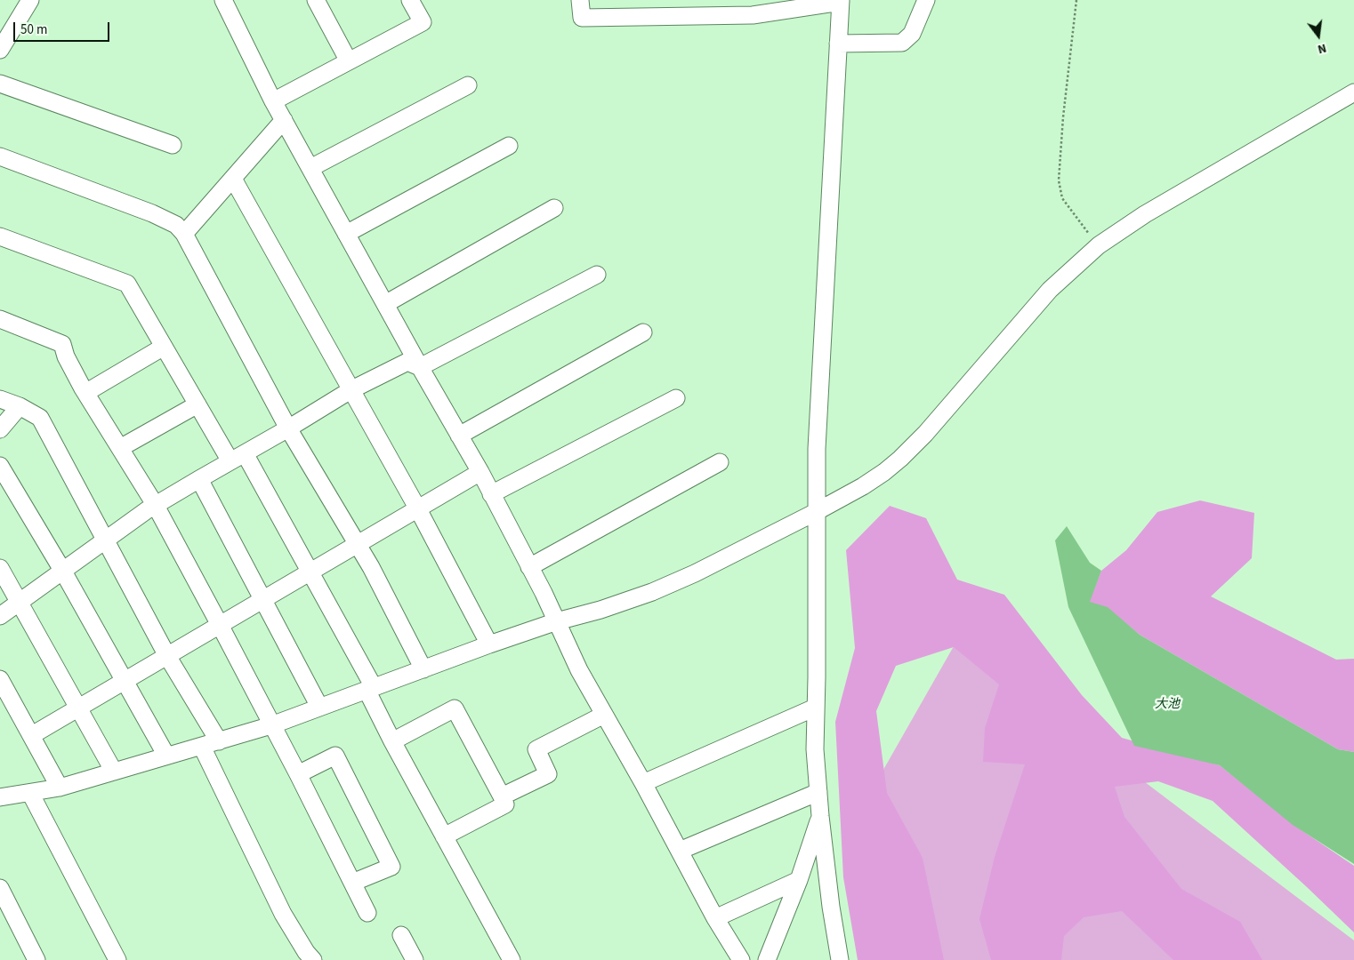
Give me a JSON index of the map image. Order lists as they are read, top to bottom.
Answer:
{
  "water": ["大池"],
  "scale_bar": "50 m",
  "north": "bottom"
}
